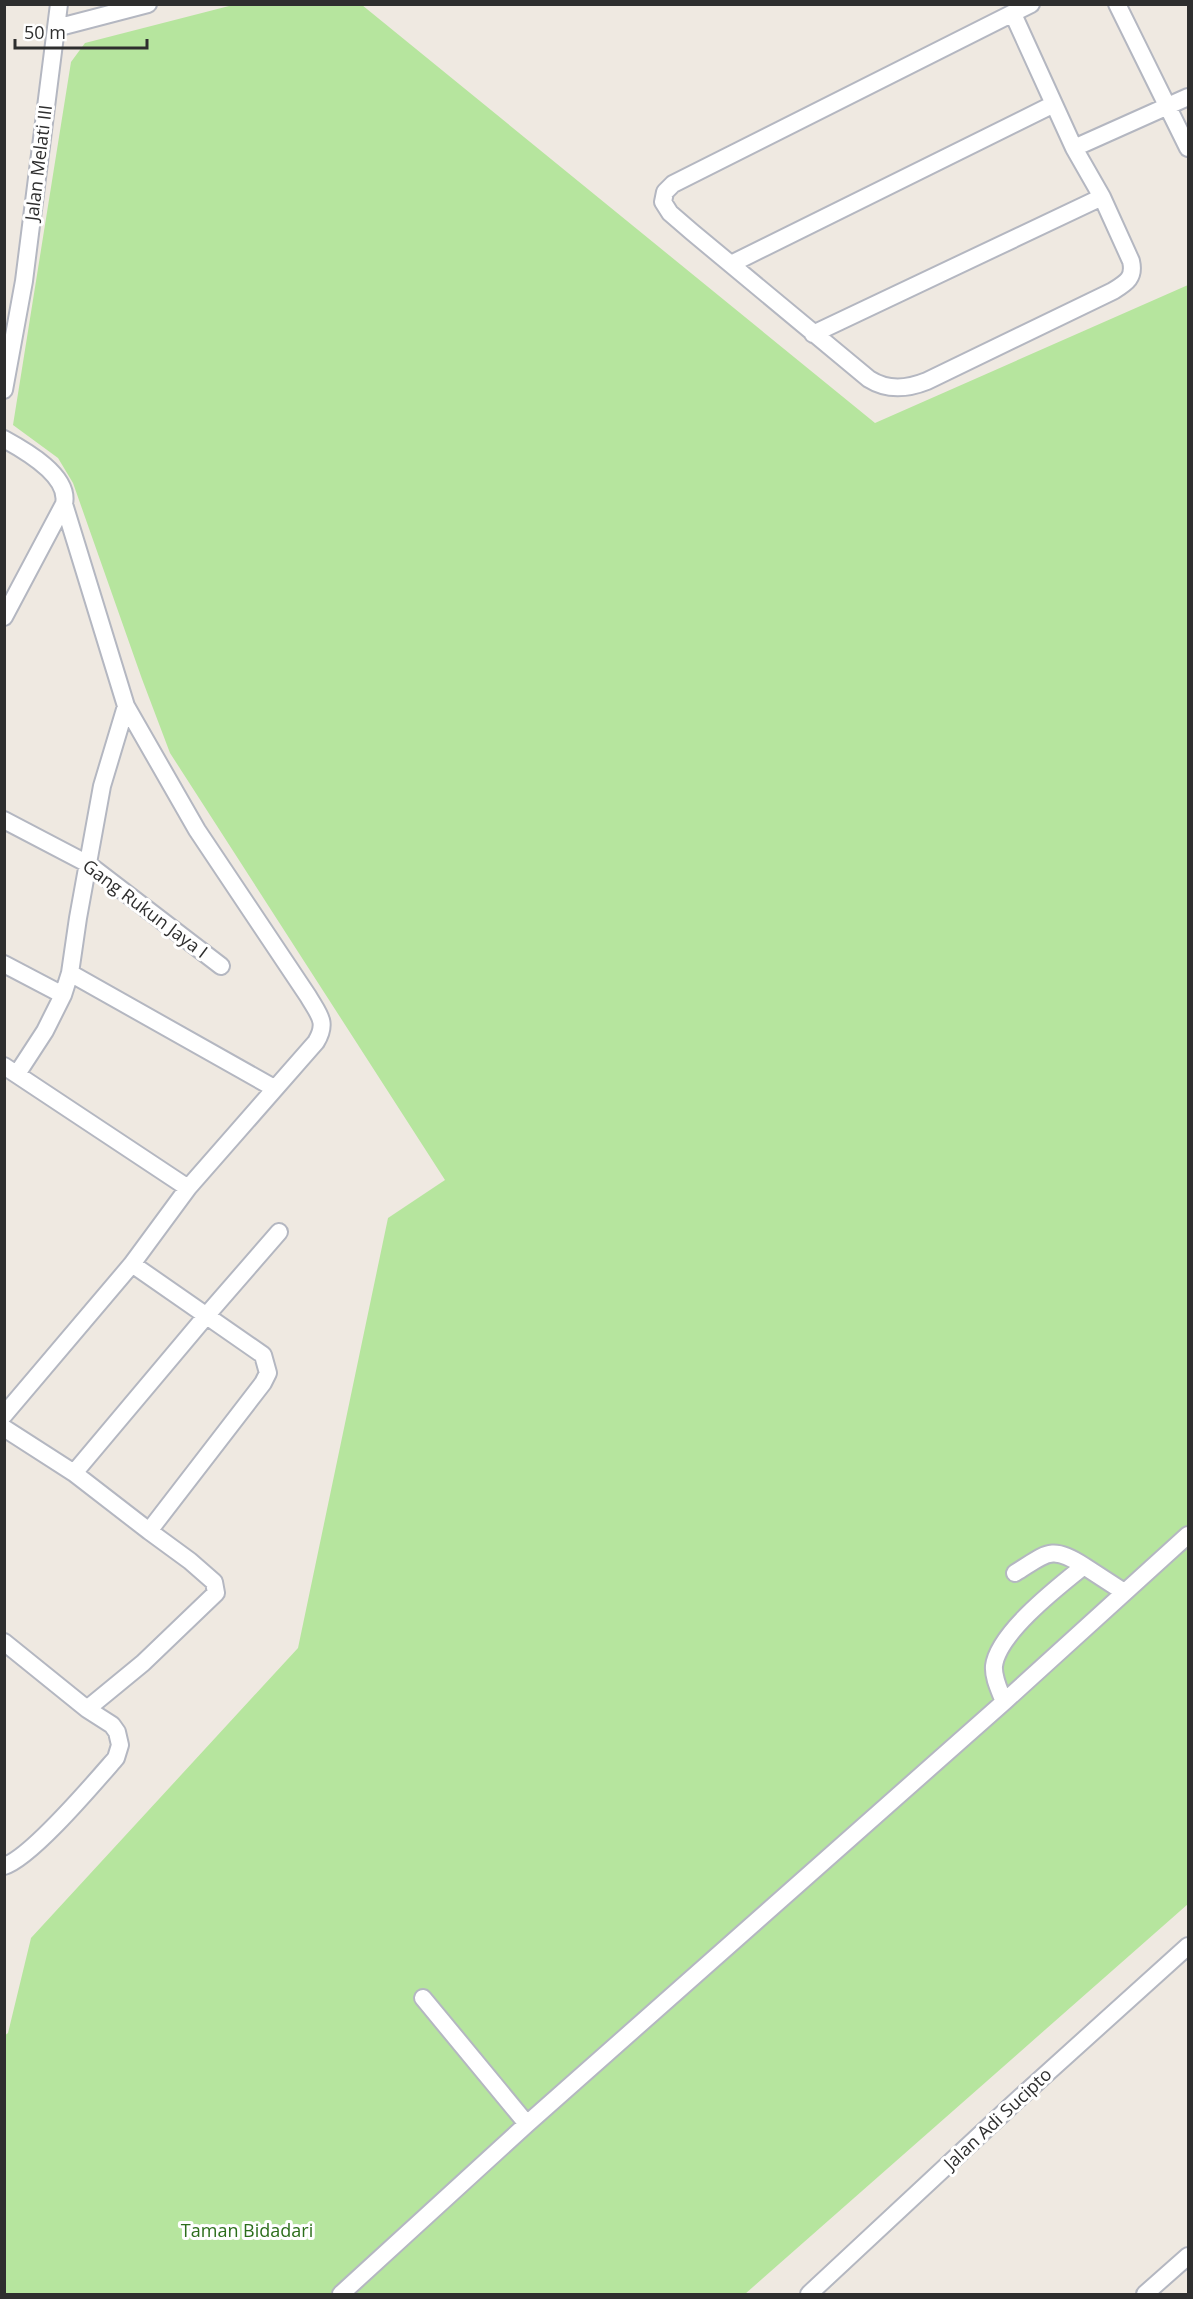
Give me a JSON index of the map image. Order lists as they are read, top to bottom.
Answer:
{
  "streets": {
    "street": ["Jalan Melati III", "Gang Rukun Jaya I", "Jalan Adi Sucipto"]
  },
  "parks": ["Taman Bidadari"],
  "scale_bar": "50 m"
}
